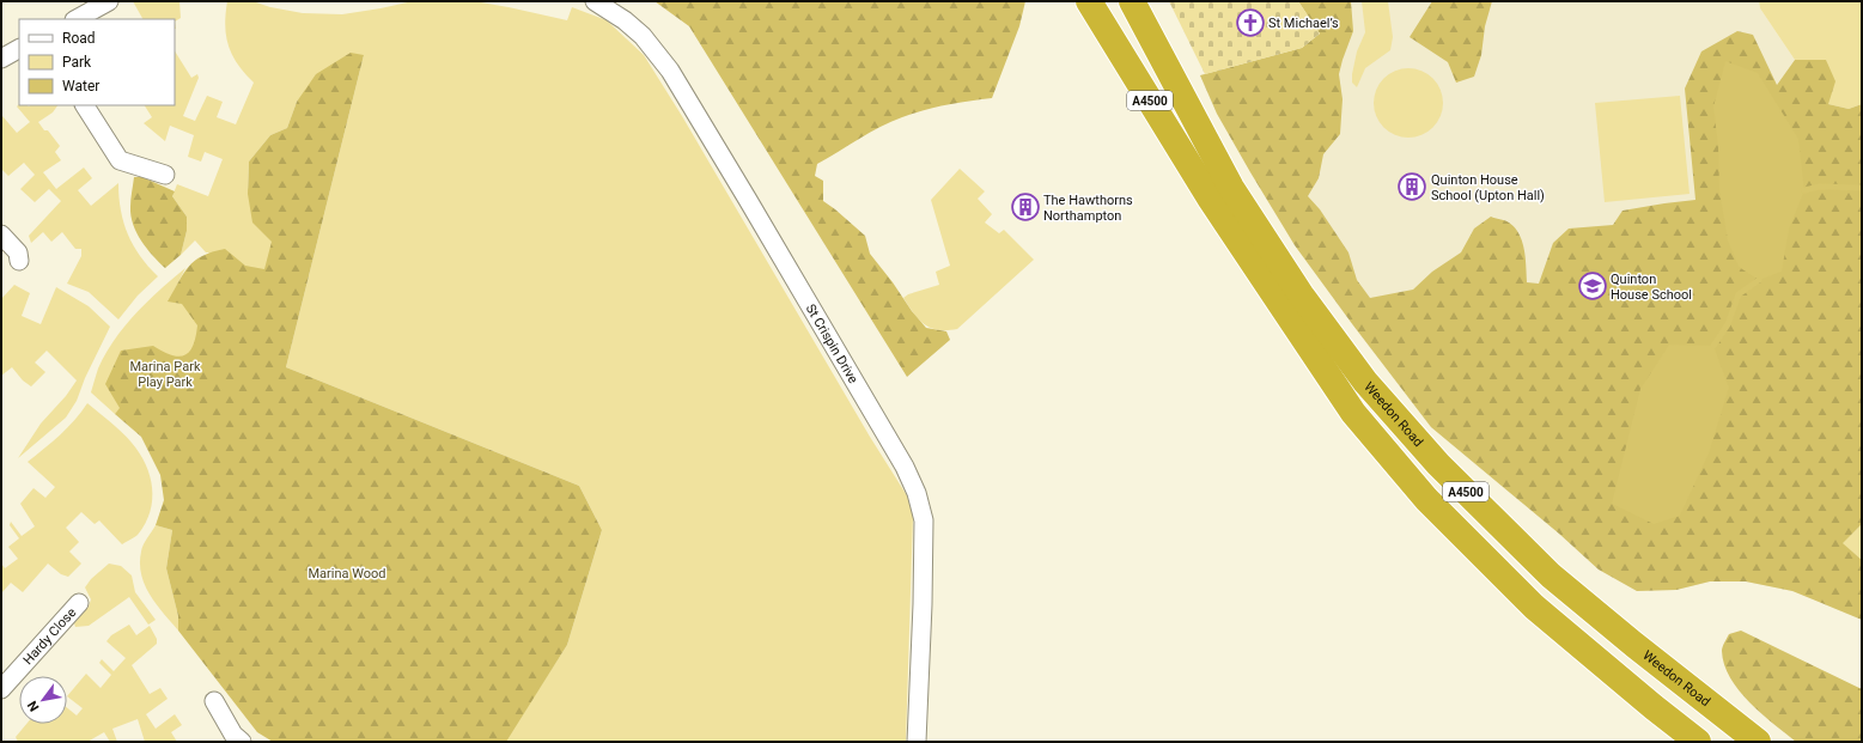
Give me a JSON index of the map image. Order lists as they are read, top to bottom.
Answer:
{
  "streets": {
    "highway": ["A4500", "Weedon Road"],
    "street": ["St Crispin Drive", "Hardy Close"]
  },
  "parks": ["Marina Park Play Park", "Marina Wood"],
  "places": {
    "church": ["St Michael’s"],
    "building": ["Quinton House School (Upton Hall)", "The Hawthorns Northampton"],
    "school or university": ["Quinton House School"]
  },
  "legend": ["Road", "Park", "Water"],
  "north": "bottom left"
}
